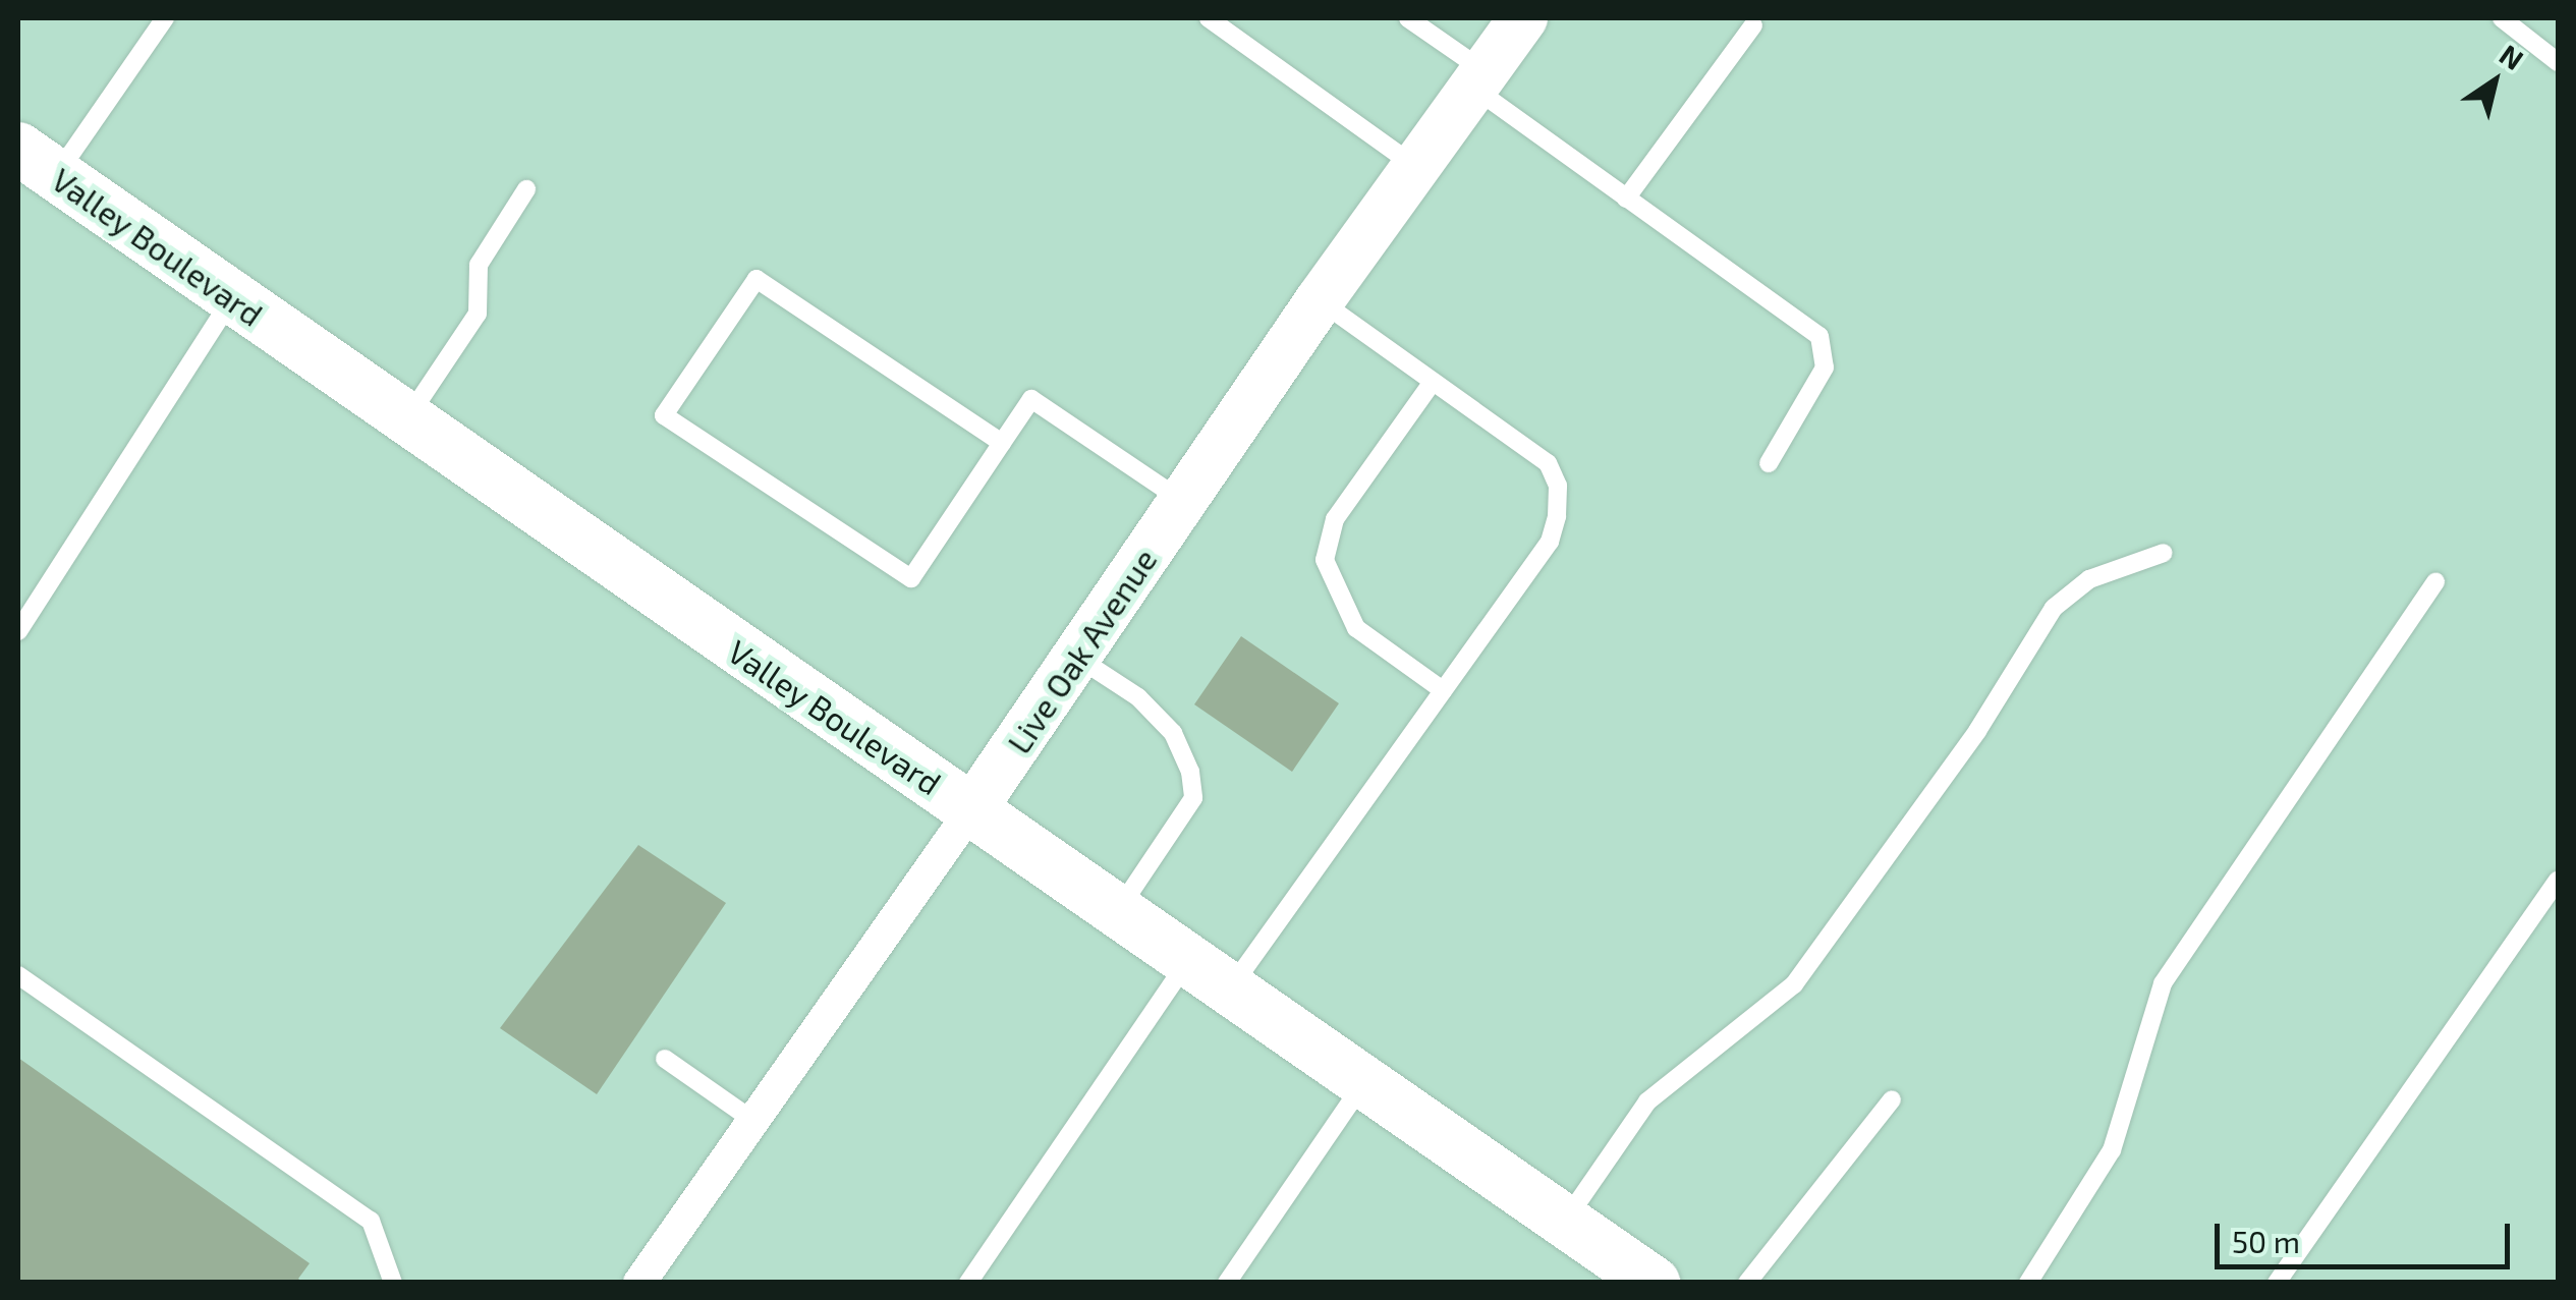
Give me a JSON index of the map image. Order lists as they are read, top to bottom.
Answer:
{
  "streets": {
    "main road": ["Valley Boulevard"],
    "street": ["Live Oak Avenue"]
  },
  "crossings": [
    ["Valley Boulevard", "Live Oak Avenue"]
  ],
  "scale_bar": "50 m",
  "north": "top right"
}
